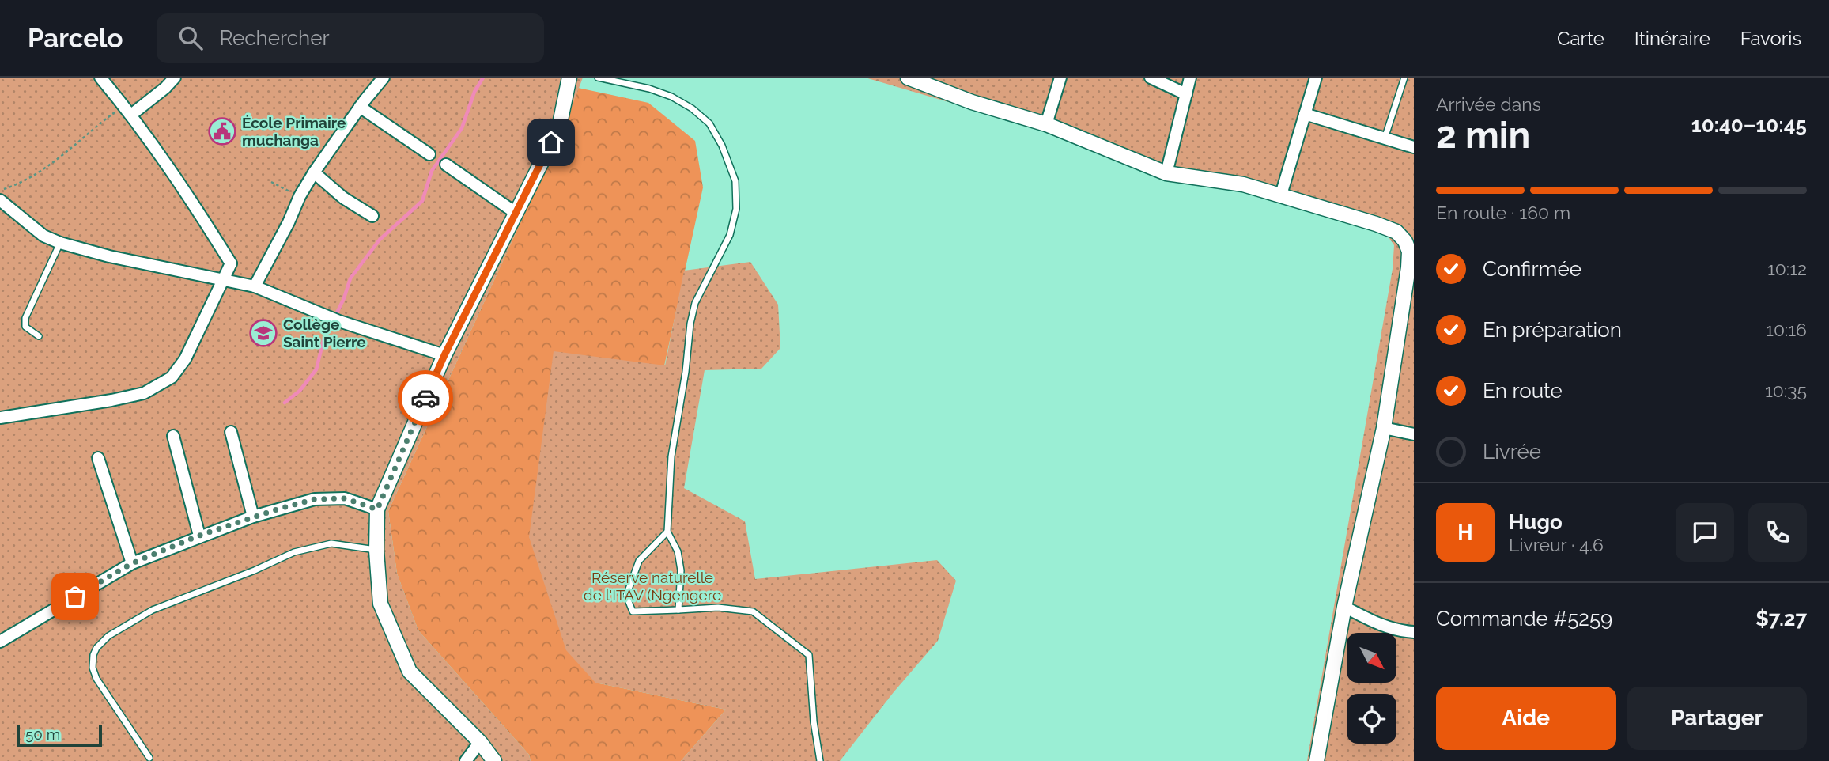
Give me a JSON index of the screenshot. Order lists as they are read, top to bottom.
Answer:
{
  "parks": ["Réserve naturelle de l'ITAV (Ngengere"],
  "places": {
    "public building": ["École Primaire muchanga"],
    "school or university": ["Collège Saint Pierre"]
  },
  "scale_bar": "50 m",
  "north": "bottom right",
  "page": {
    "header": "Parcelo",
    "search": "Rechercher",
    "nav": ["Carte", "Itinéraire", "Favoris"],
    "heading": ["2 min", "Arrivée dans", "10:40–10:45"],
    "panel": [
      "Hugo",
      "Livreur · 4.6",
      "Commande #5259",
      "$7.27"
    ],
    "bar": "En route · 160 m",
    "list": [
      ["Confirmée", "10:12"],
      ["En préparation", "10:16"],
      ["En route", "10:35"],
      "Livrée"
    ],
    "round": "H",
    "buttons": ["Aide", "Partager"],
    "scale": "50 m"
  }
}
